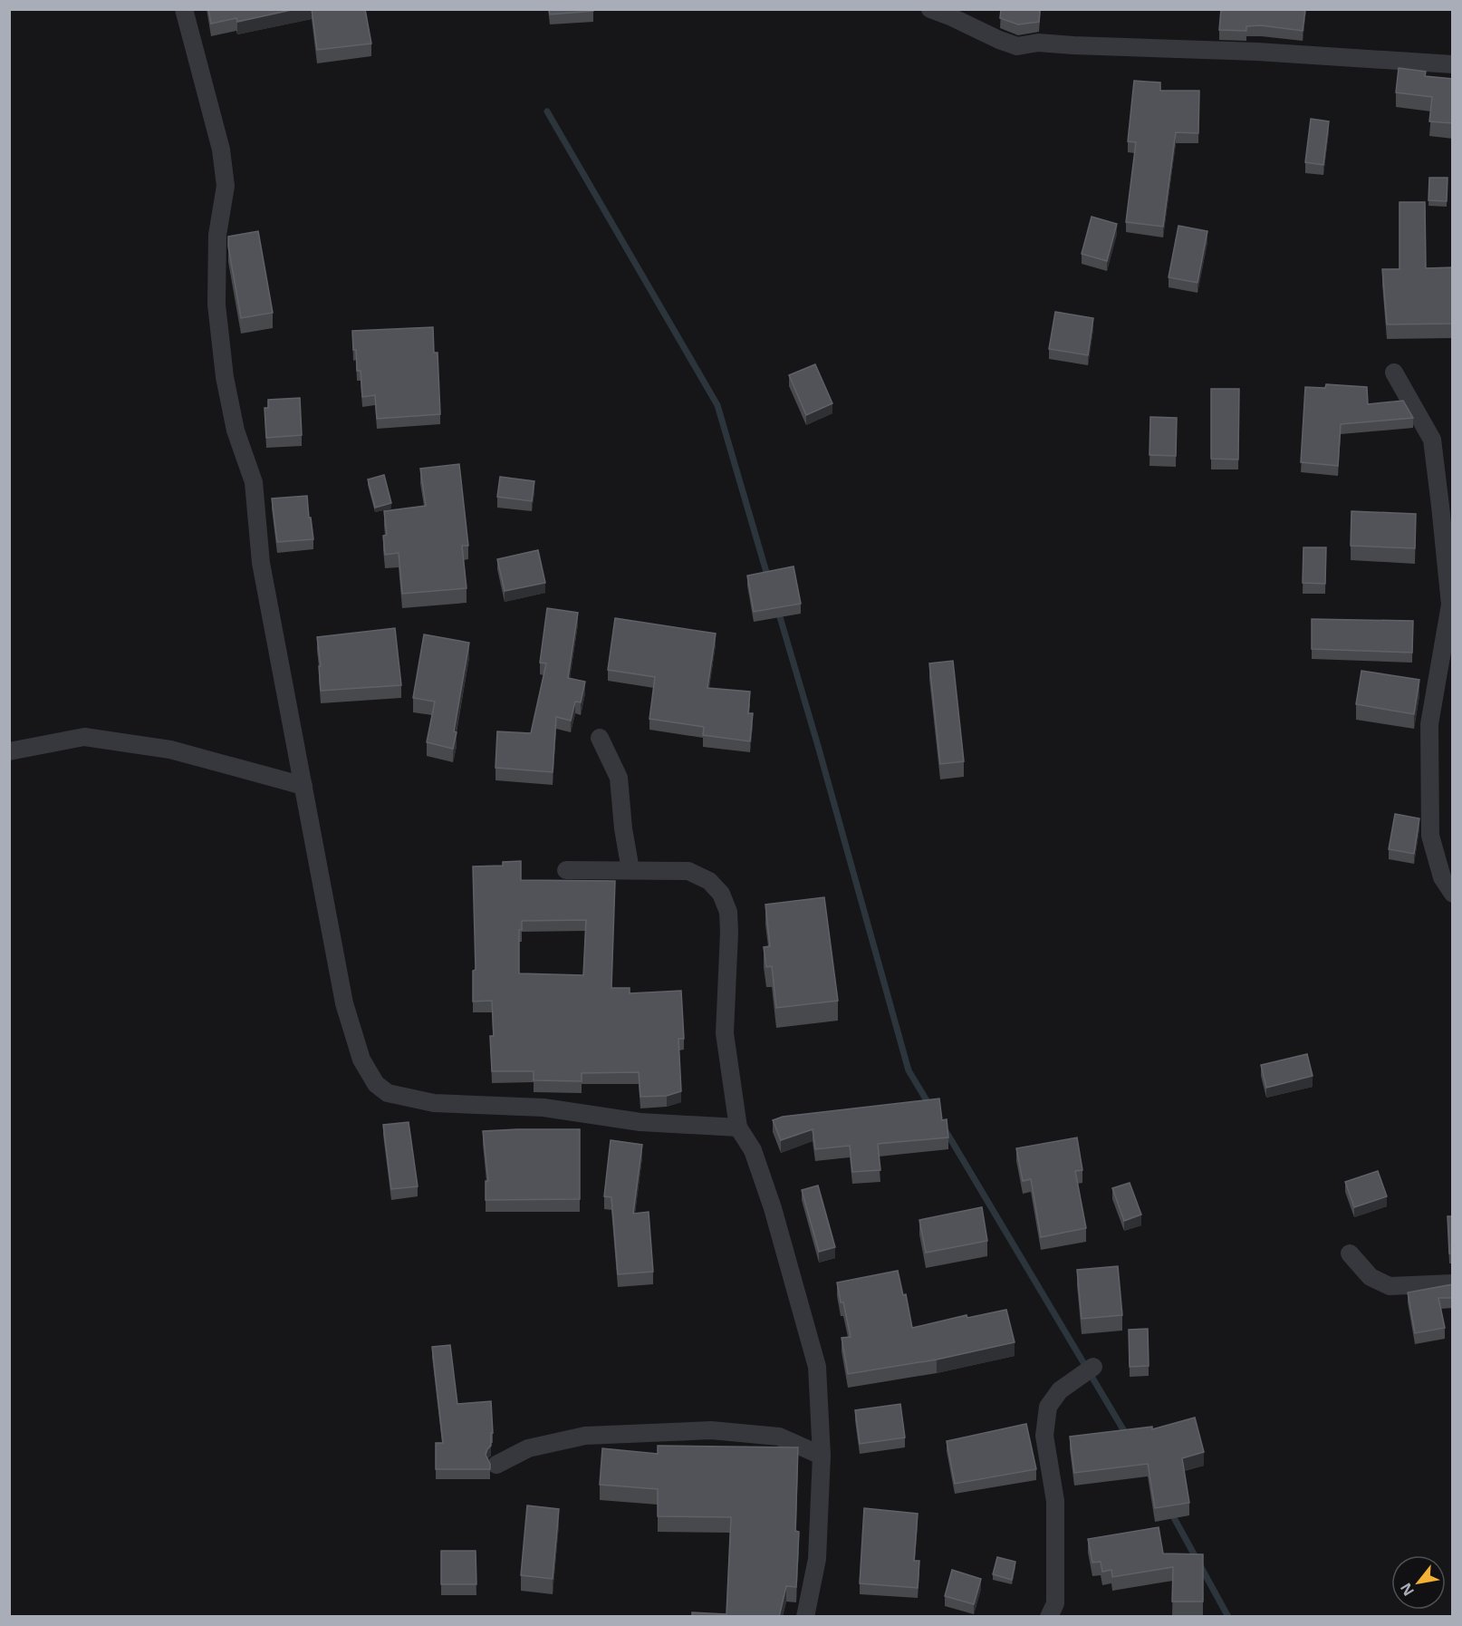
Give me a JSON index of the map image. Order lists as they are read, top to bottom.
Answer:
{
  "north": "bottom left"
}
